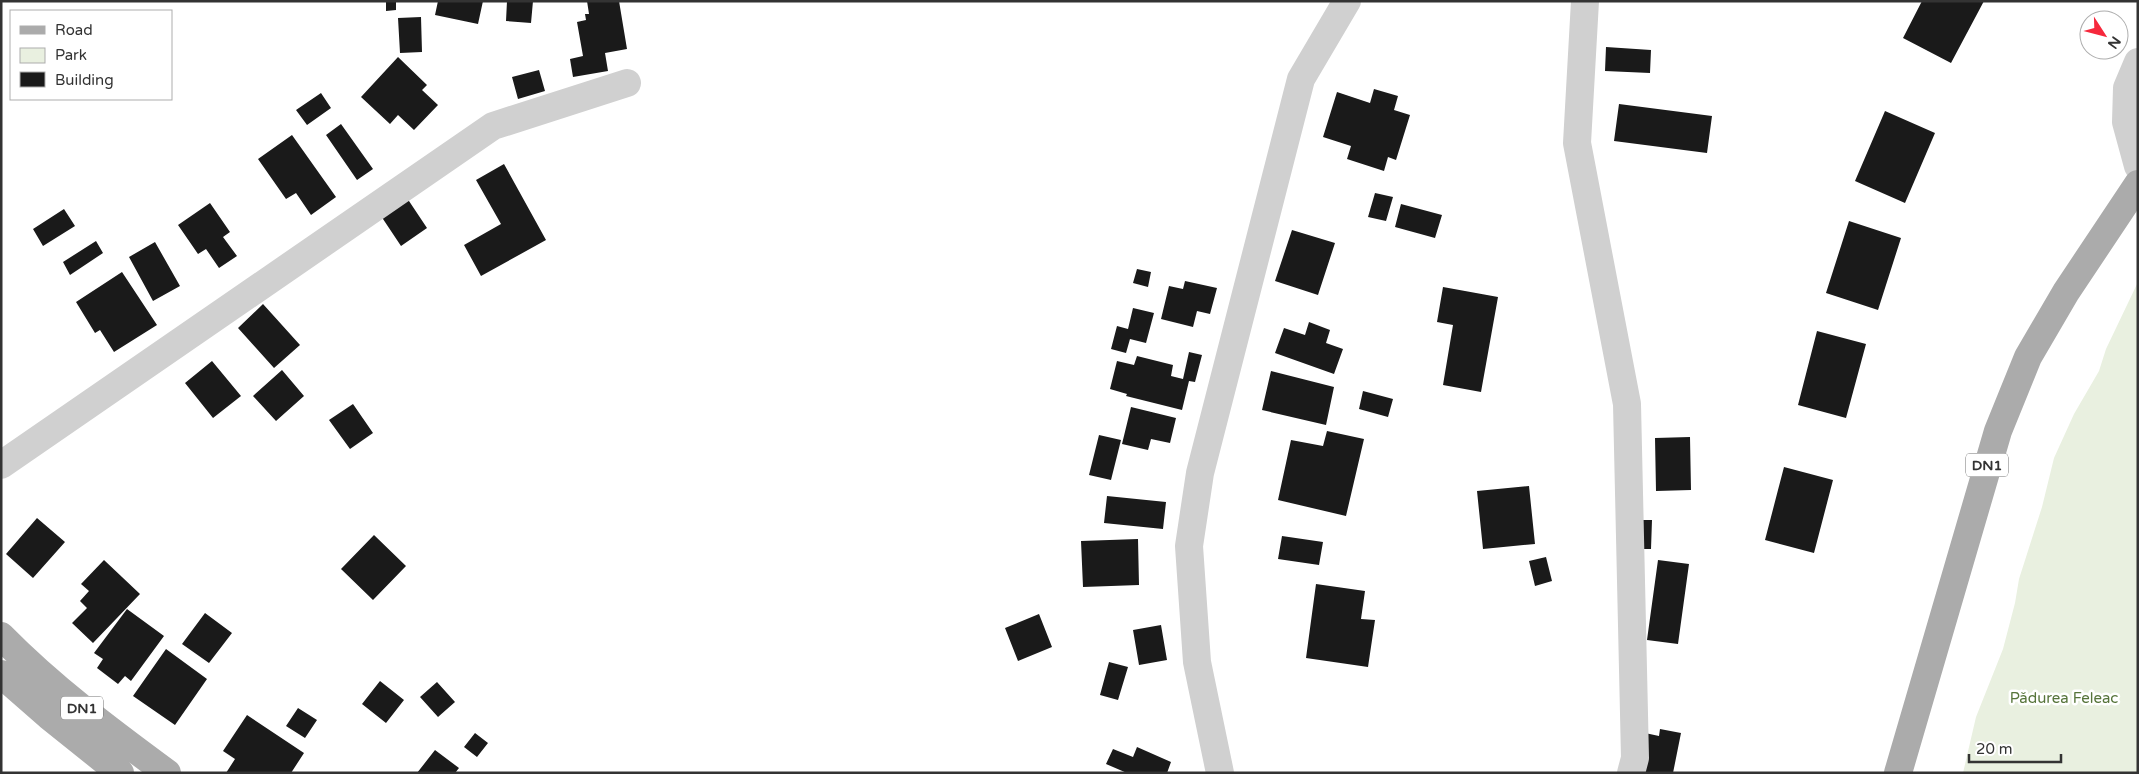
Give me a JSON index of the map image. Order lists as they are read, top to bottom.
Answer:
{
  "streets": {
    "main road": ["DN1"]
  },
  "parks": ["Pădurea Feleac"],
  "legend": ["Road", "Park", "Building"],
  "scale_bar": "20 m",
  "north": "bottom right"
}
